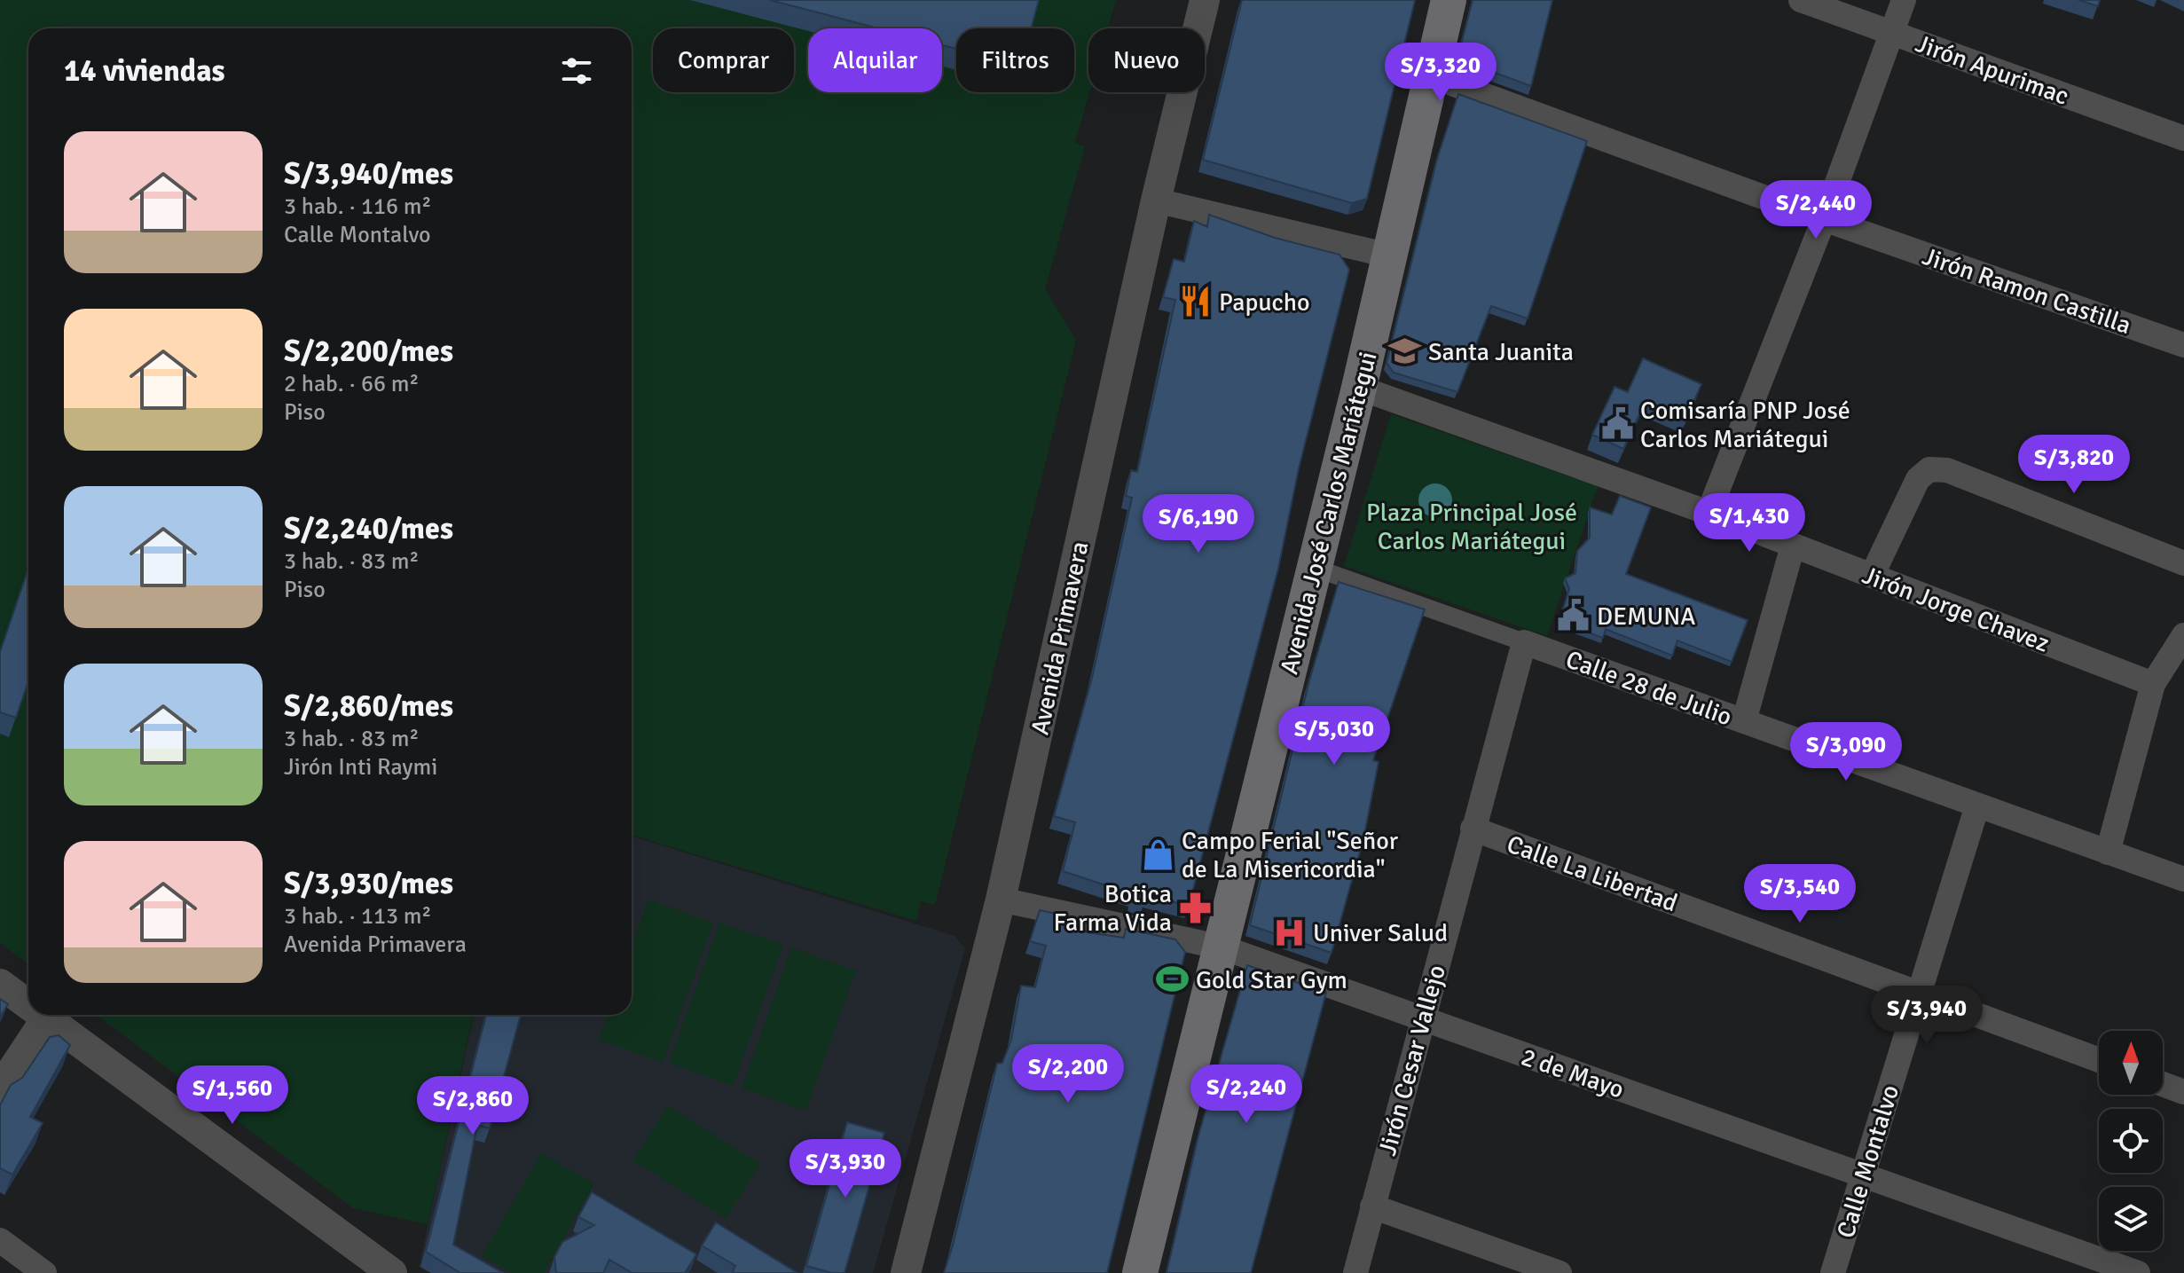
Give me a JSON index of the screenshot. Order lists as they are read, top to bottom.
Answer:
{
  "streets": {
    "main road": ["Avenida José Carlos Mariátegui"],
    "street": [
      "Jirón Apurimac",
      "Jirón Ramon Castilla",
      "Jirón Jorge Chavez",
      "Avenida Primavera",
      "Calle 28 de Julio",
      "Calle La Libertad",
      "Jirón Cesar Vallejo",
      "2 de Mayo",
      "Calle Montalvo"
    ]
  },
  "crossings": [
    ["Jirón Ramon Castilla", "Avenida José Carlos Mariátegui"],
    ["Avenida José Carlos Mariátegui", "Jirón Jorge Chavez"],
    ["Avenida José Carlos Mariátegui", "Calle 28 de Julio"],
    ["Avenida José Carlos Mariátegui", "2 de Mayo"],
    ["Avenida Primavera", "2 de Mayo"],
    ["Calle 28 de Julio", "Jirón Cesar Vallejo"],
    ["Calle 28 de Julio", "Calle Montalvo"],
    ["Calle La Libertad", "Jirón Cesar Vallejo"],
    ["Calle La Libertad", "Calle Montalvo"],
    ["Jirón Cesar Vallejo", "2 de Mayo"],
    ["2 de Mayo", "Calle Montalvo"]
  ],
  "parks": ["Plaza Principal José Carlos Mariátegui"],
  "places": {
    "restaurant": ["Papucho"],
    "school or university": ["Santa Juanita"],
    "public building": ["Comisaría PNP José Carlos Mariátegui", "DEMUNA"],
    "shop": ["Campo Ferial \"Señor de La Misericordia\""],
    "pharmacy": ["Botica Farma Vida"],
    "hospital": ["Univer Salud"],
    "sports": ["Gold Star Gym"]
  },
  "north": "top",
  "page": {
    "chip": [
      "Comprar",
      "Alquilar",
      "Filtros",
      "Nuevo"
    ],
    "heading": "14 viviendas",
    "price": [
      "S/3,320",
      "S/2,440",
      "S/3,820",
      "S/1,430",
      "S/6,190",
      "S/5,030",
      "S/3,090",
      "S/3,540",
      "S/3,940",
      "S/2,200",
      "S/2,240",
      "S/1,560",
      "S/2,860",
      "S/3,930"
    ],
    "list": [
      {
        "name": "S/3,940/mes",
        "note": "3 hab. · 116 m² · Calle Montalvo"
      },
      {
        "name": "S/2,200/mes",
        "note": "2 hab. · 66 m² · Piso"
      },
      {
        "name": "S/2,240/mes",
        "note": "3 hab. · 83 m² · Piso"
      },
      {
        "name": "S/2,860/mes",
        "note": "3 hab. · 83 m² · Jirón Inti Raymi"
      },
      {
        "name": "S/3,930/mes",
        "note": "3 hab. · 113 m² · Avenida Primavera"
      }
    ]
  }
}
